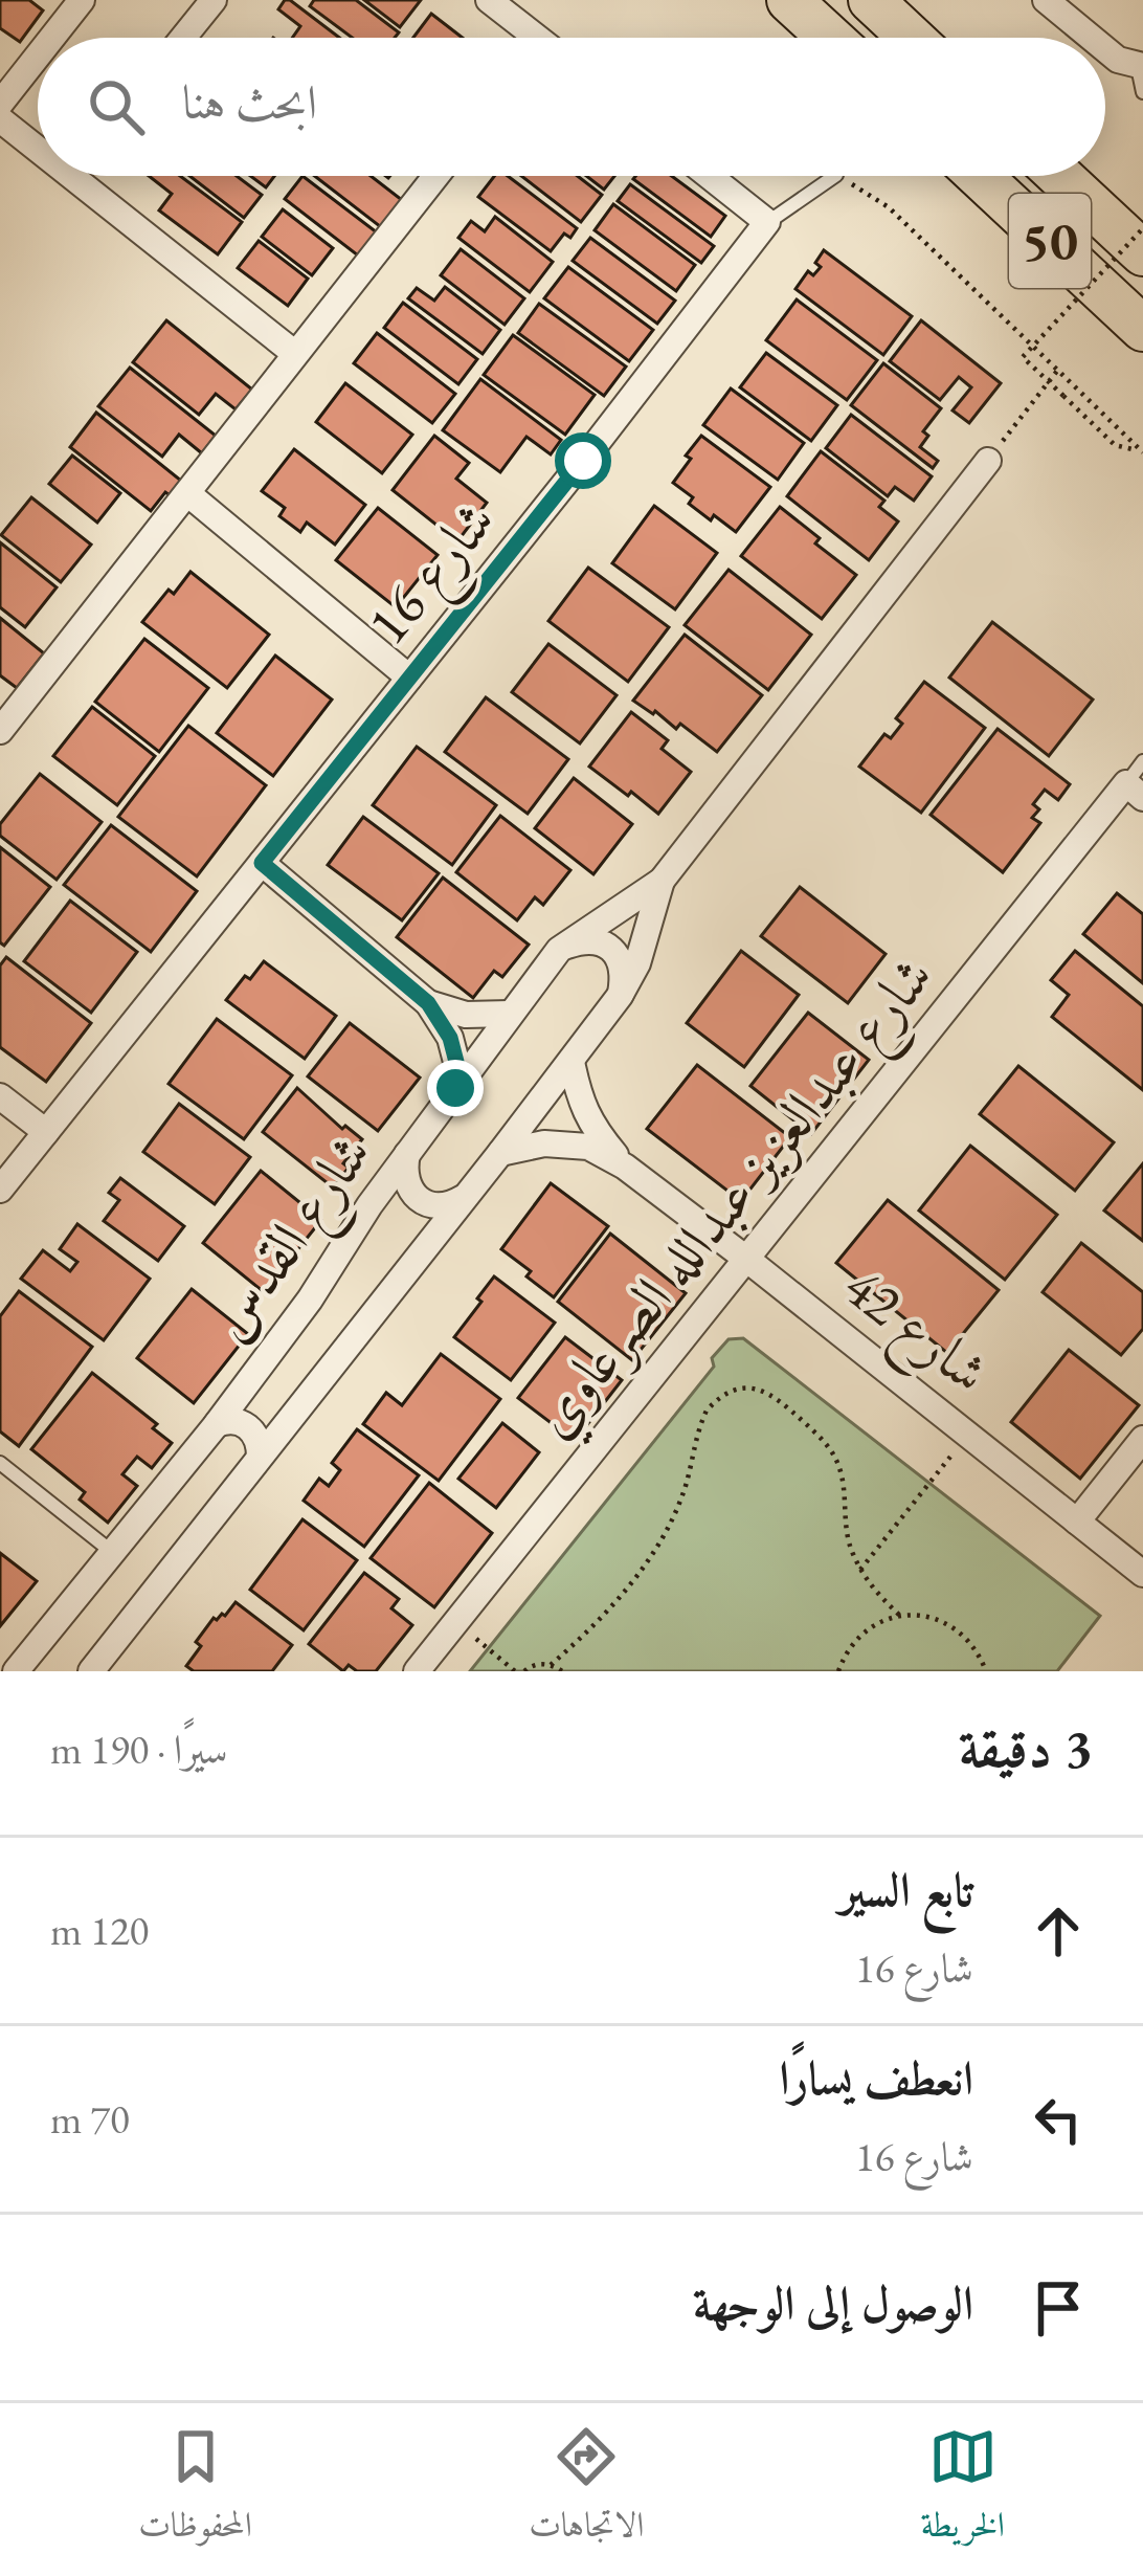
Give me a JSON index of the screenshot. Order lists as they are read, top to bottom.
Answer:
{
  "streets": {
    "highway": ["50"],
    "street": [
      "شارع 16",
      "شارع عبدالعزيز عبدالله الصرعاوي",
      "شارع القدس",
      "شارع 42"
    ]
  },
  "crossings": [
    ["شارع عبدالعزيز عبدالله الصرعاوي", "شارع 42"],
    ["شارع القدس", "شارع 42"]
  ],
  "page": {
    "search": "ابحث هنا",
    "heading": ["3 دقيقة", "سيرًا · 190 m"],
    "list": [
      ["تابع السير", "شارع 16", "120 m"],
      ["انعطف يسارًا", "شارع 16", "70 m"],
      "الوصول إلى الوجهة"
    ],
    "nav": ["الخريطة", "الاتجاهات", "المحفوظات"]
  }
}
